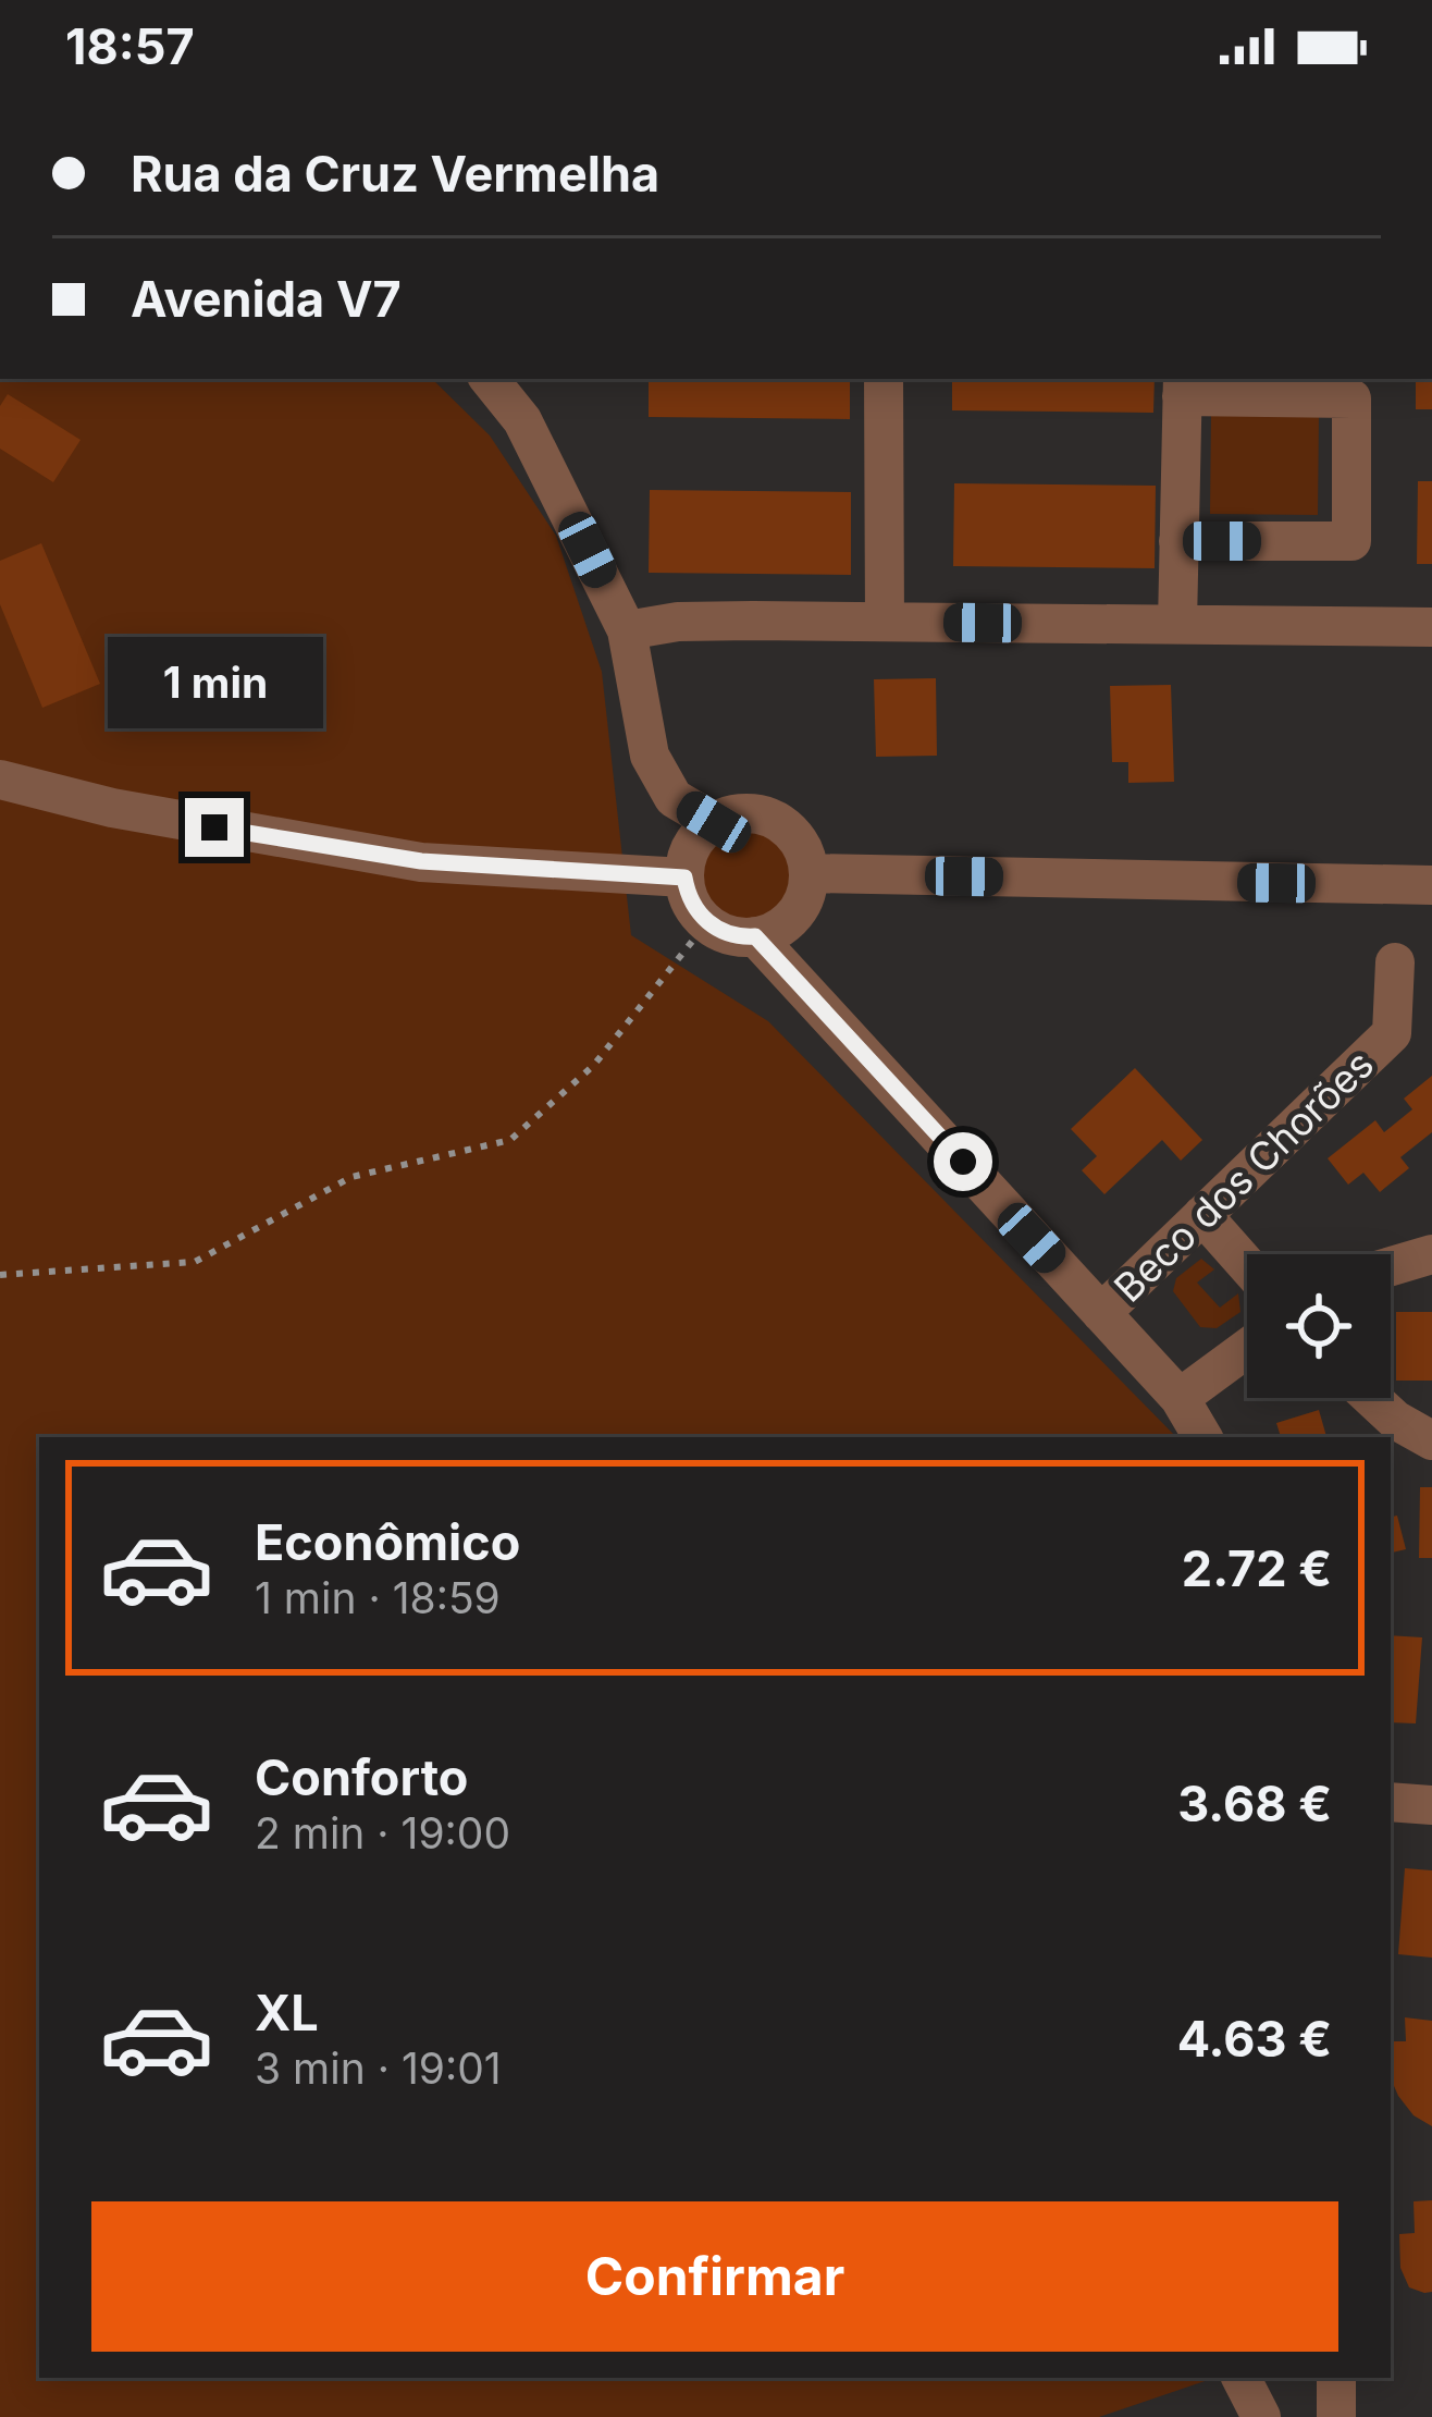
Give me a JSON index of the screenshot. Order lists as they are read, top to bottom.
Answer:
{
  "streets": {
    "street": ["Beco dos Chorões"]
  },
  "page": {
    "status": "18:57",
    "banner": ["Rua da Cruz Vermelha", "Avenida V7"],
    "bubble": "1 min",
    "list": [
      {
        "name": "Econômico",
        "note": "1 min · 18:59",
        "value": "2.72 €"
      },
      {
        "name": "Conforto",
        "note": "2 min · 19:00",
        "value": "3.68 €"
      },
      {
        "name": "XL",
        "note": "3 min · 19:01",
        "value": "4.63 €"
      }
    ],
    "buttons": "Confirmar"
  }
}
